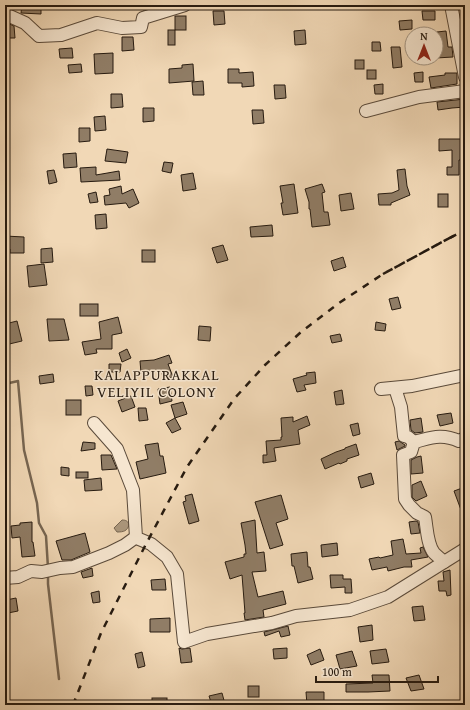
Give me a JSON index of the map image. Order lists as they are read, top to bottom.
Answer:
{
  "districts": ["KALAPPURAKKAL VELIYIL COLONY"],
  "scale_bar": "100 m",
  "north": "top"
}
